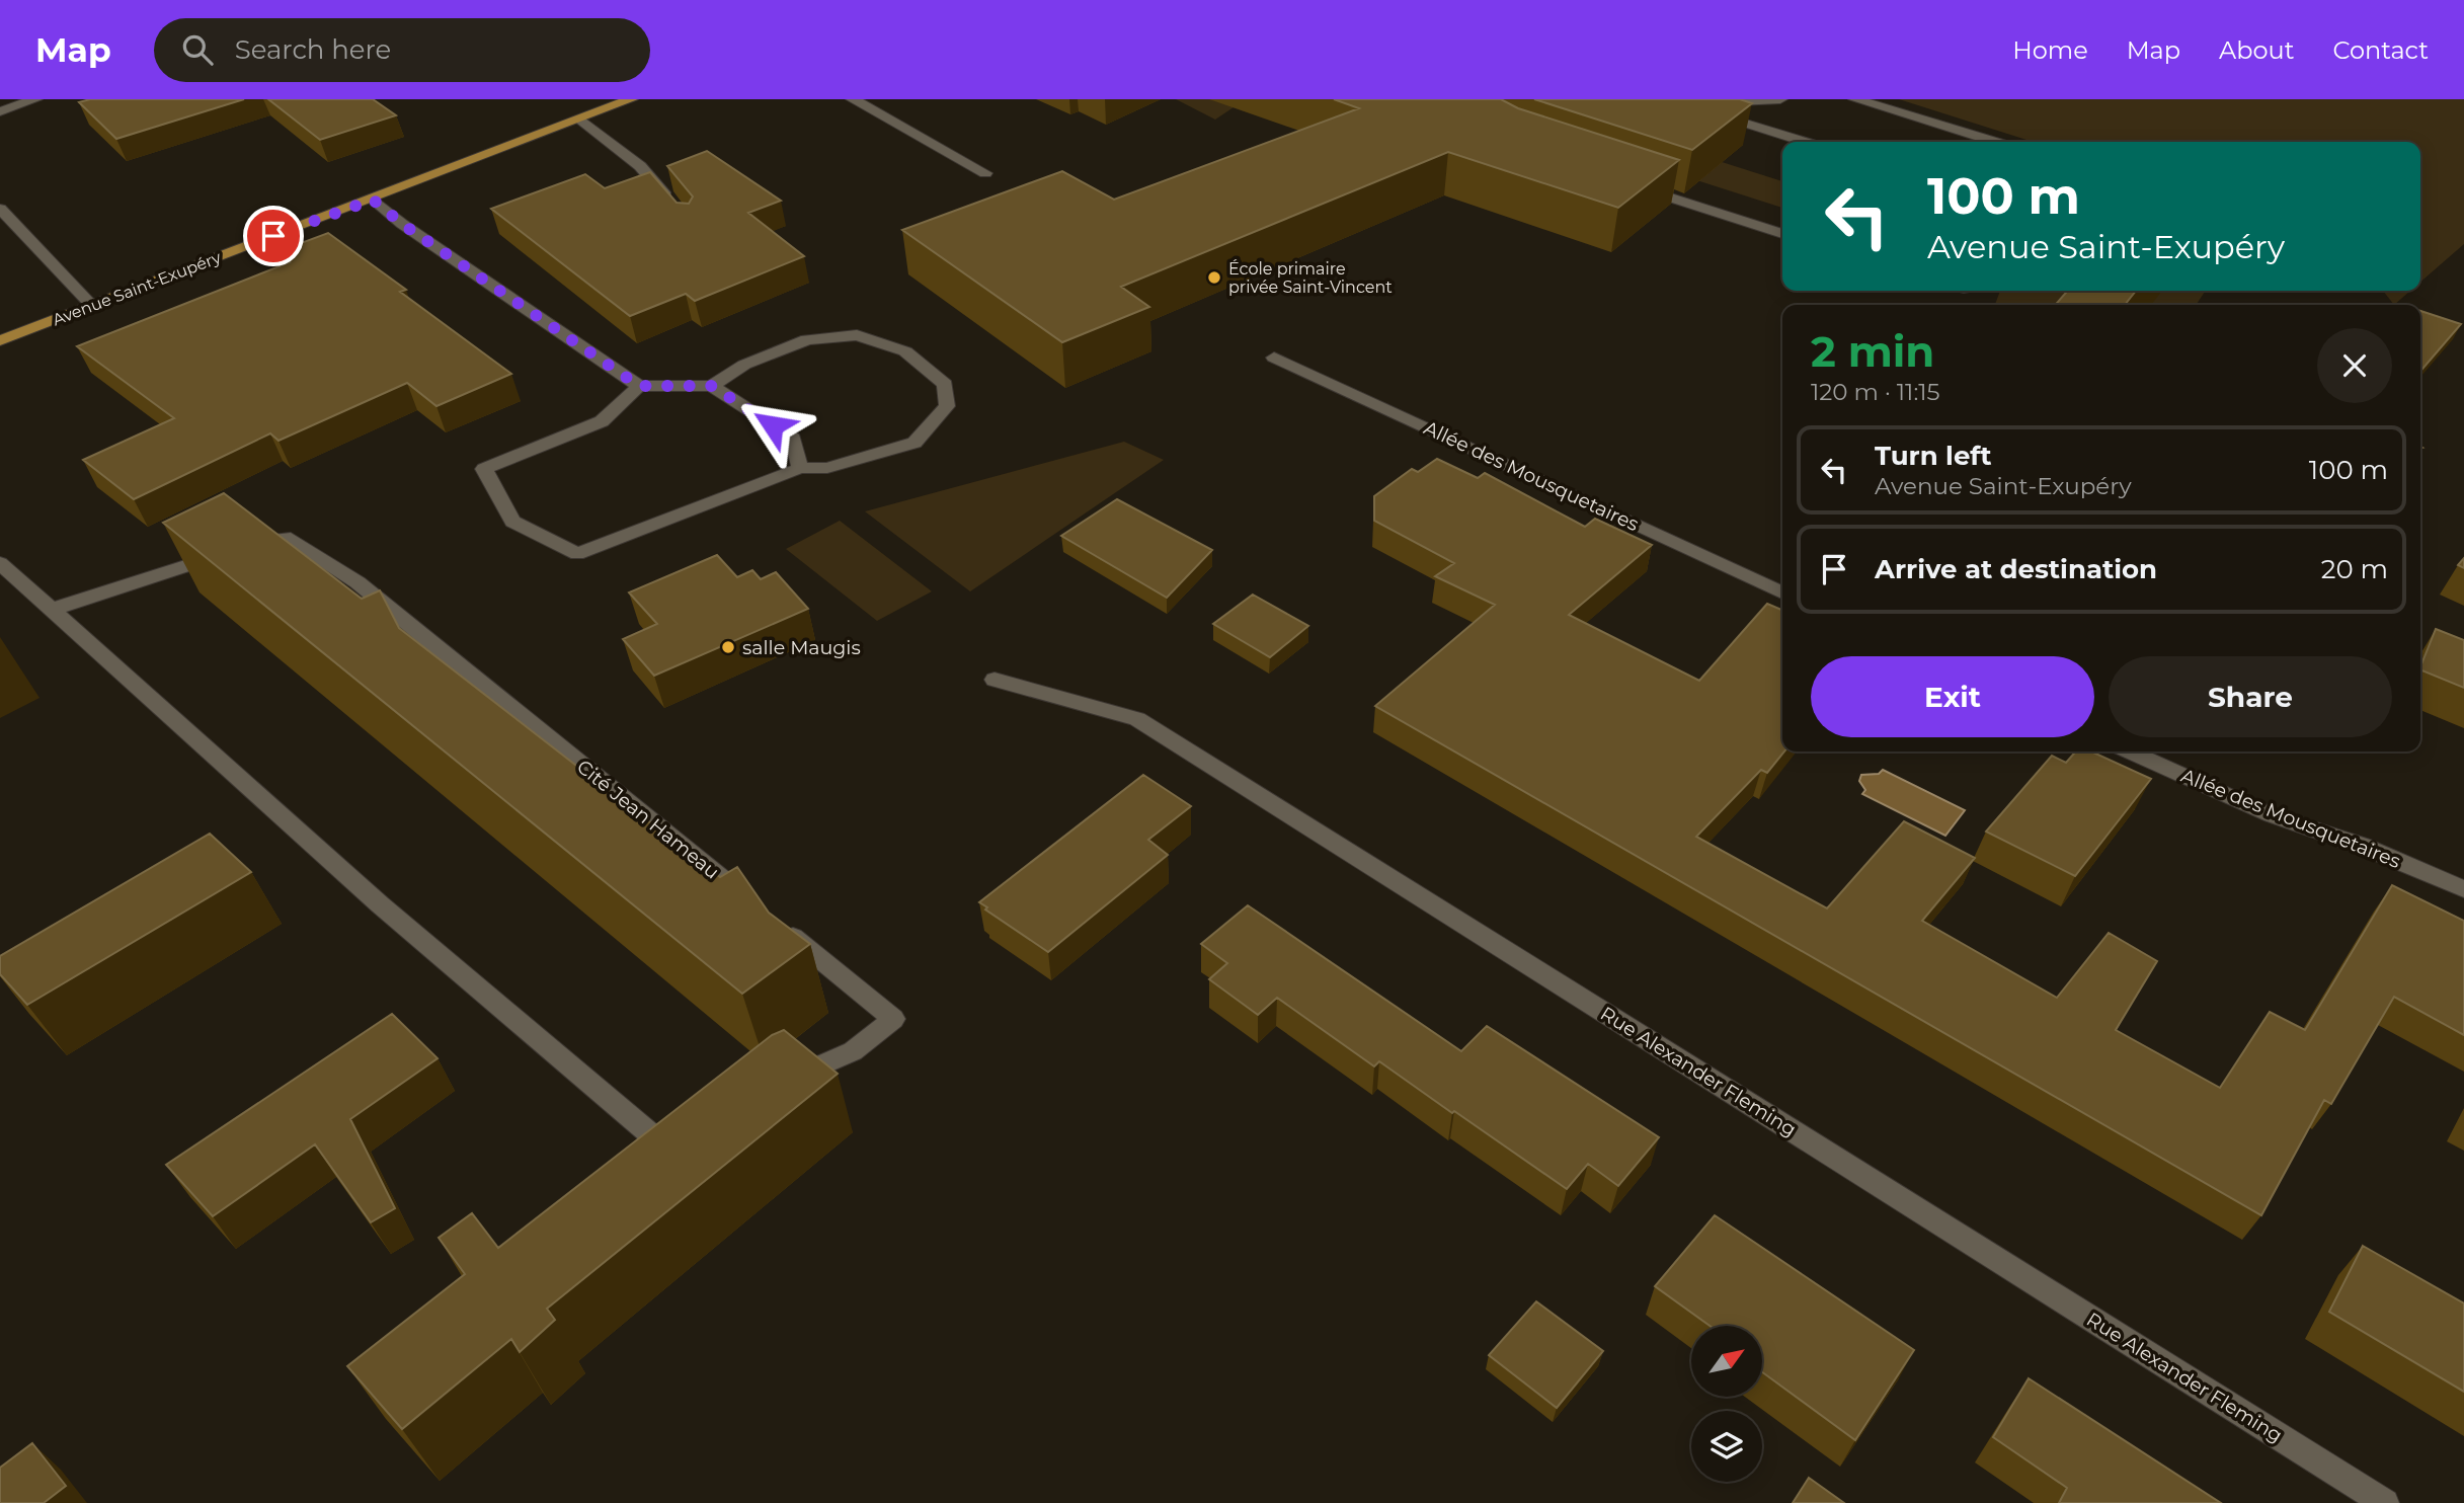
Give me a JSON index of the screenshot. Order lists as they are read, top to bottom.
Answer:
{
  "streets": {
    "main road": ["Avenue Saint-Exupéry"],
    "street": ["Allée des Mousquetaires", "Cité Jean Hameau", "Rue Alexander Fleming"]
  },
  "places": ["École primaire privée Saint-Vincent", "salle Maugis"],
  "north": "top right",
  "page": {
    "header": "Map",
    "search": "Search here",
    "nav": [
      "Home",
      "Map",
      "About",
      "Contact"
    ],
    "turn": ["100 m", "Avenue Saint-Exupéry"],
    "heading": ["2 min", "120 m · 11:15"],
    "list": [
      {
        "name": "Turn left",
        "note": "Avenue Saint-Exupéry",
        "value": "100 m"
      },
      {
        "name": "Arrive at destination",
        "value": "20 m"
      }
    ],
    "buttons": ["Exit", "Share"]
  }
}
